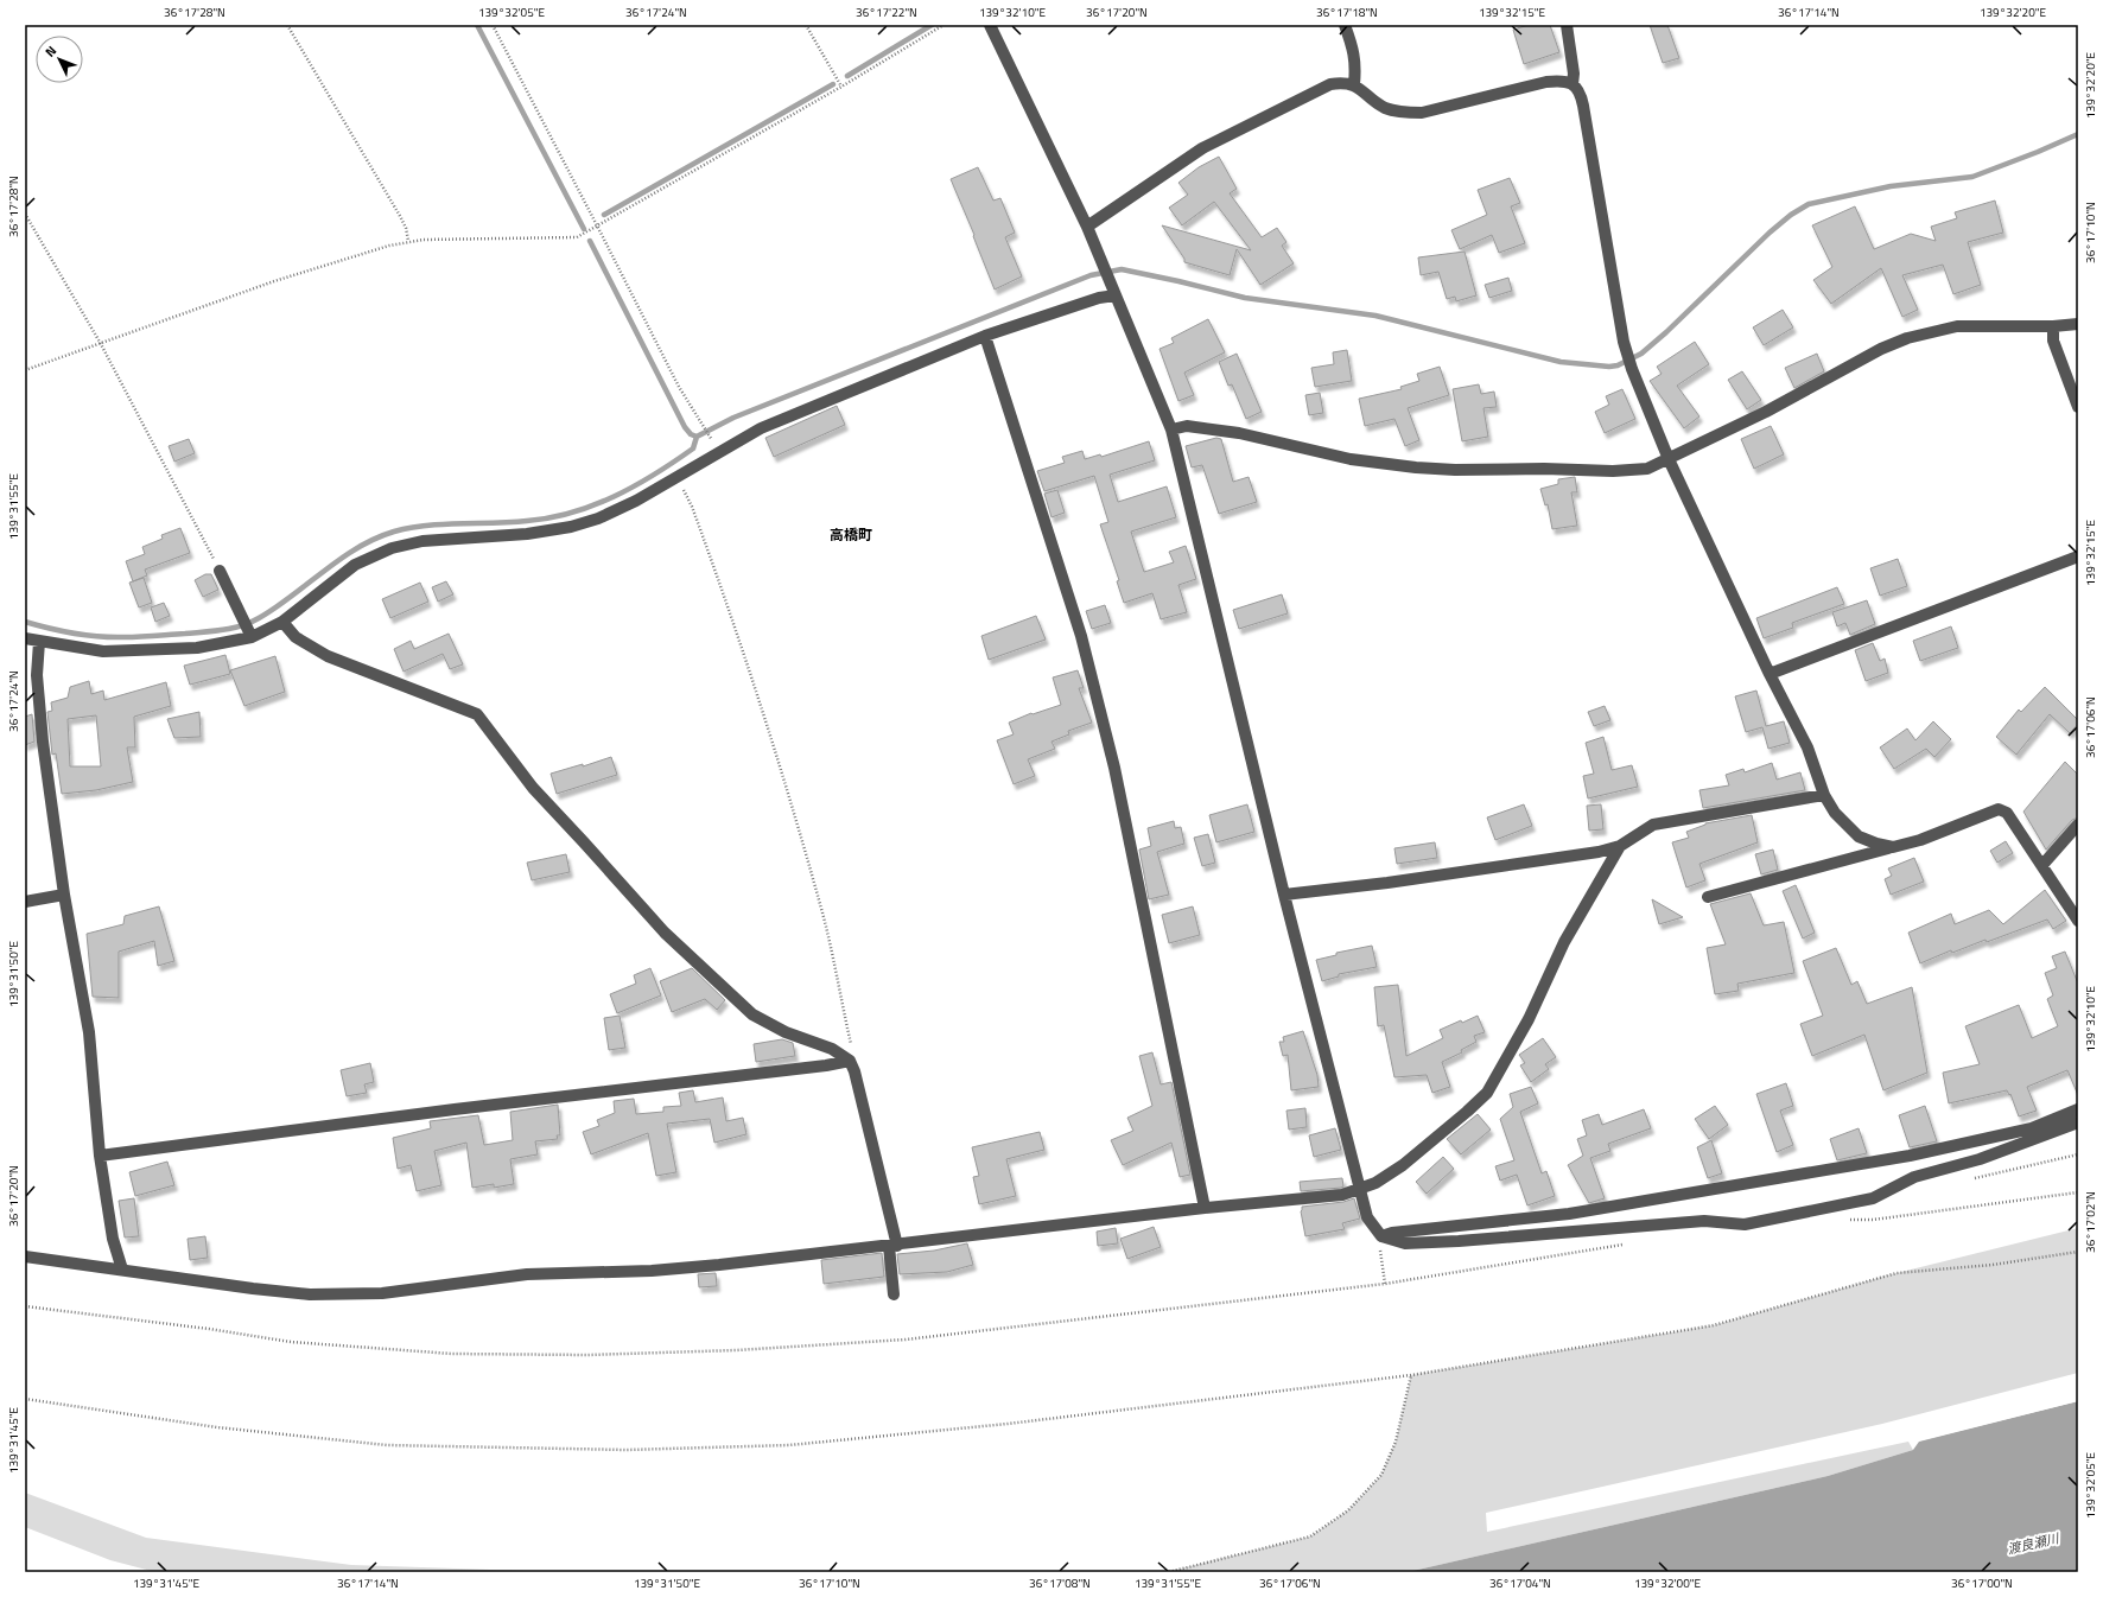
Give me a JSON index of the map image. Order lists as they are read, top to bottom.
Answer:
{
  "districts": ["高橋町"],
  "water": ["渡良瀬川"],
  "north": "top left",
  "coordinates": [
    "36°17'28\"N",
    "139°32'05\"E",
    "36°17'24\"N",
    "36°17'22\"N",
    "139°32'10\"E",
    "36°17'20\"N",
    "36°17'18\"N",
    "139°32'15\"E",
    "36°17'14\"N",
    "139°32'20\"E",
    "36°17'10\"N",
    "139°31'55\"E",
    "36°17'06\"N",
    "139°31'50\"E",
    "36°17'02\"N",
    "139°31'45\"E",
    "36°17'08\"N",
    "36°17'04\"N",
    "139°32'00\"E",
    "36°17'00\"N"
  ]
}
